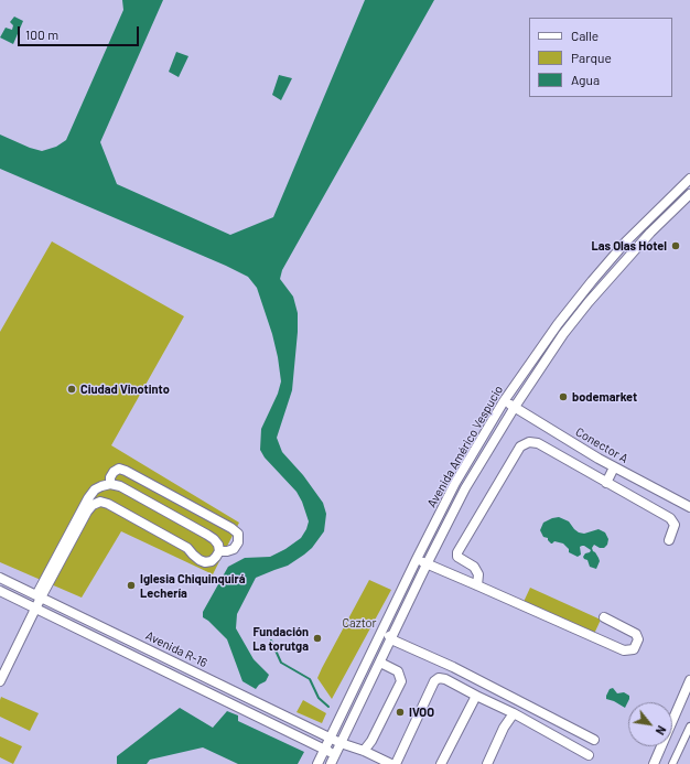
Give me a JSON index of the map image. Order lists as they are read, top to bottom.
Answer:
{
  "streets": {
    "street": ["Conector A", "Avenida Américo Vespucio", "Avenida R-16"]
  },
  "crossings": [
    ["Conector A", "Avenida Américo Vespucio"],
    ["Avenida Américo Vespucio", "Avenida R-16"]
  ],
  "parks": ["Caztor"],
  "places": [
    "Las Olas Hotel",
    "Ciudad Vinotinto",
    "bodemarket",
    "Iglesia Chiquinquirá Lechería",
    "Fundación La torutga",
    "IVOO"
  ],
  "legend": ["Calle", "Parque", "Agua"],
  "scale_bar": "100 m",
  "north": "bottom right"
}
